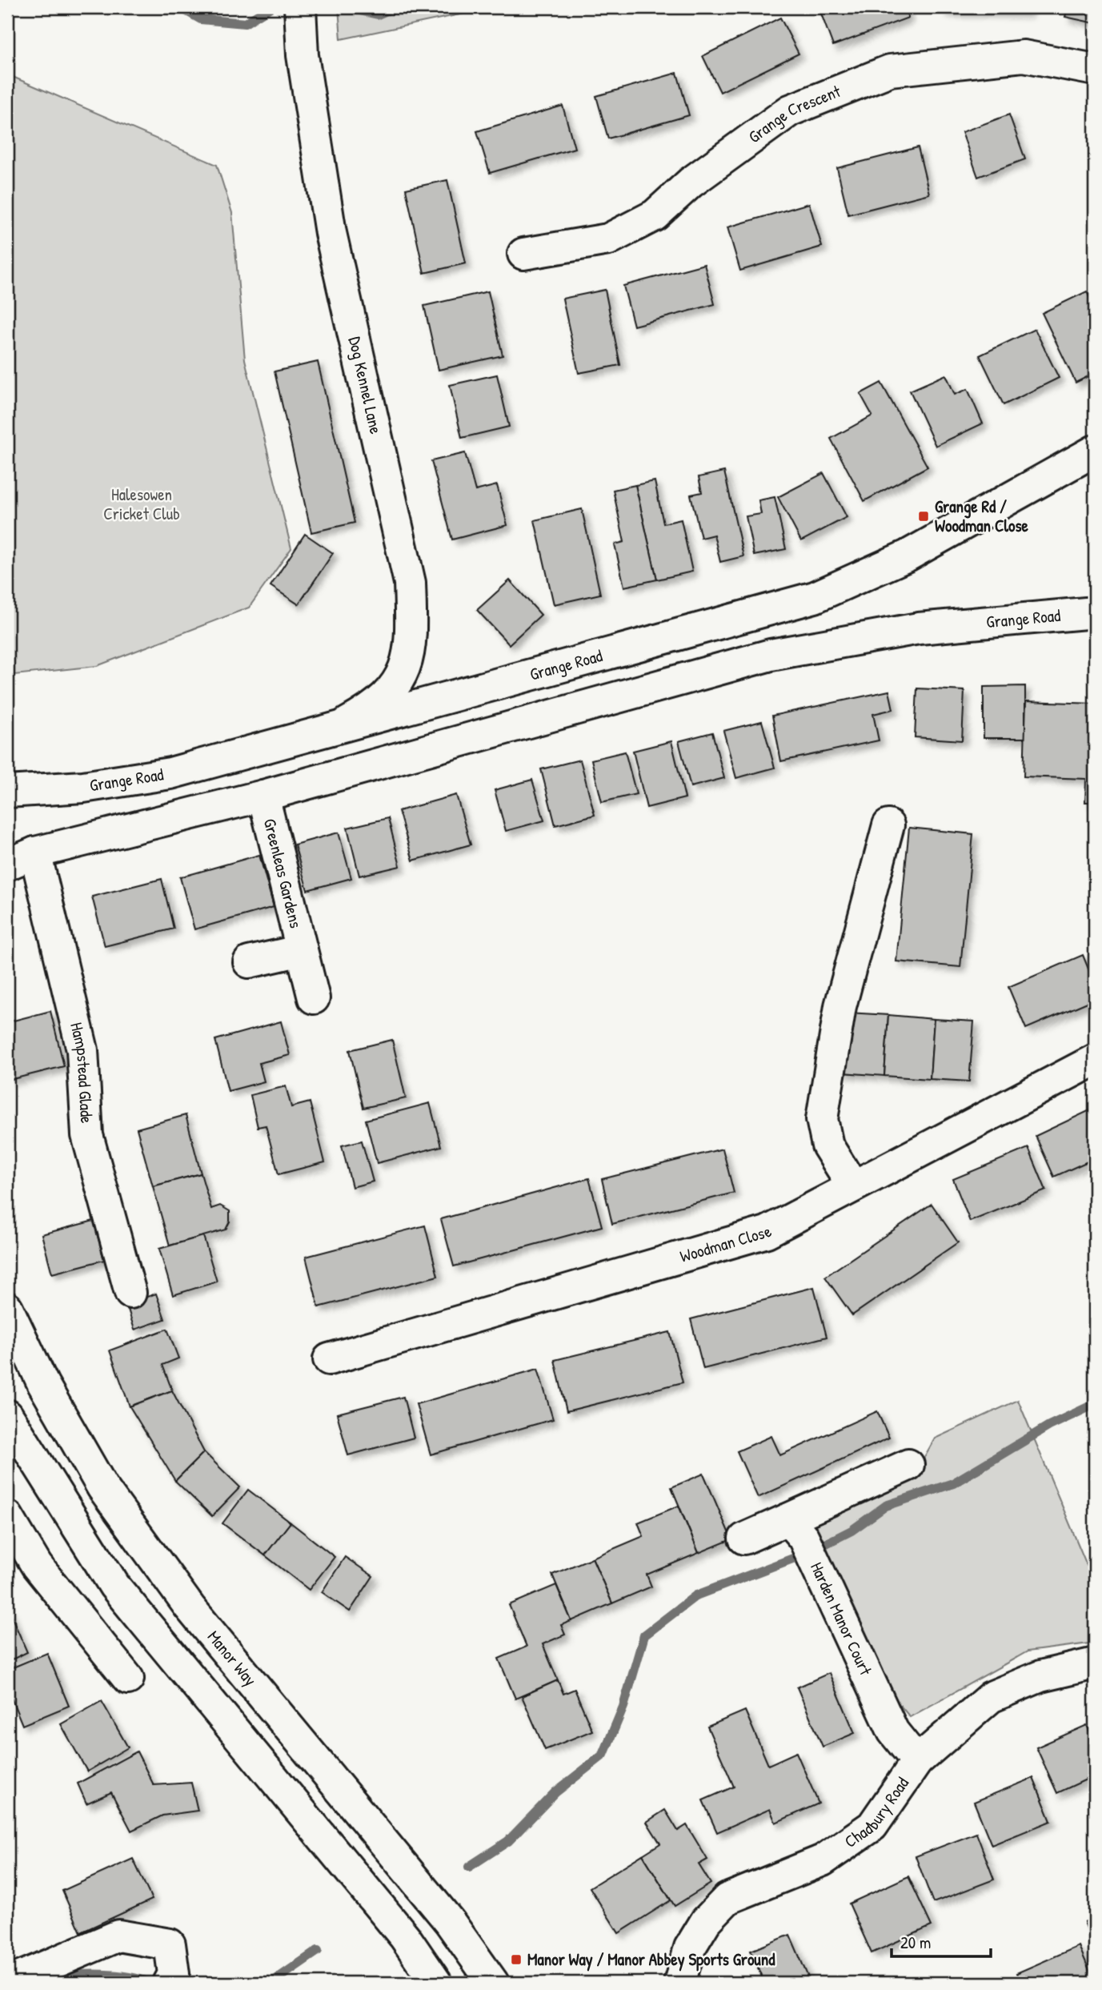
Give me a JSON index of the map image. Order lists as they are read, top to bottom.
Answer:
{
  "streets": {
    "main road": [
      "Grange Crescent",
      "Dog Kennel Lane",
      "Grange Road",
      "Greenleas Gardens",
      "Hampstead Glade",
      "Woodman Close",
      "Harden Manor Court",
      "Manor Way",
      "Chadbury Road"
    ]
  },
  "crossings": [
    ["Dog Kennel Lane", "Grange Road"],
    ["Grange Road", "Greenleas Gardens"],
    ["Grange Road", "Hampstead Glade"],
    ["Harden Manor Court", "Chadbury Road"]
  ],
  "parks": ["Halesowen Cricket Club"],
  "places": {
    "transit": ["Grange Rd / Woodman Close", "Manor Way / Manor Abbey Sports Ground"]
  },
  "scale_bar": "20 m"
}
